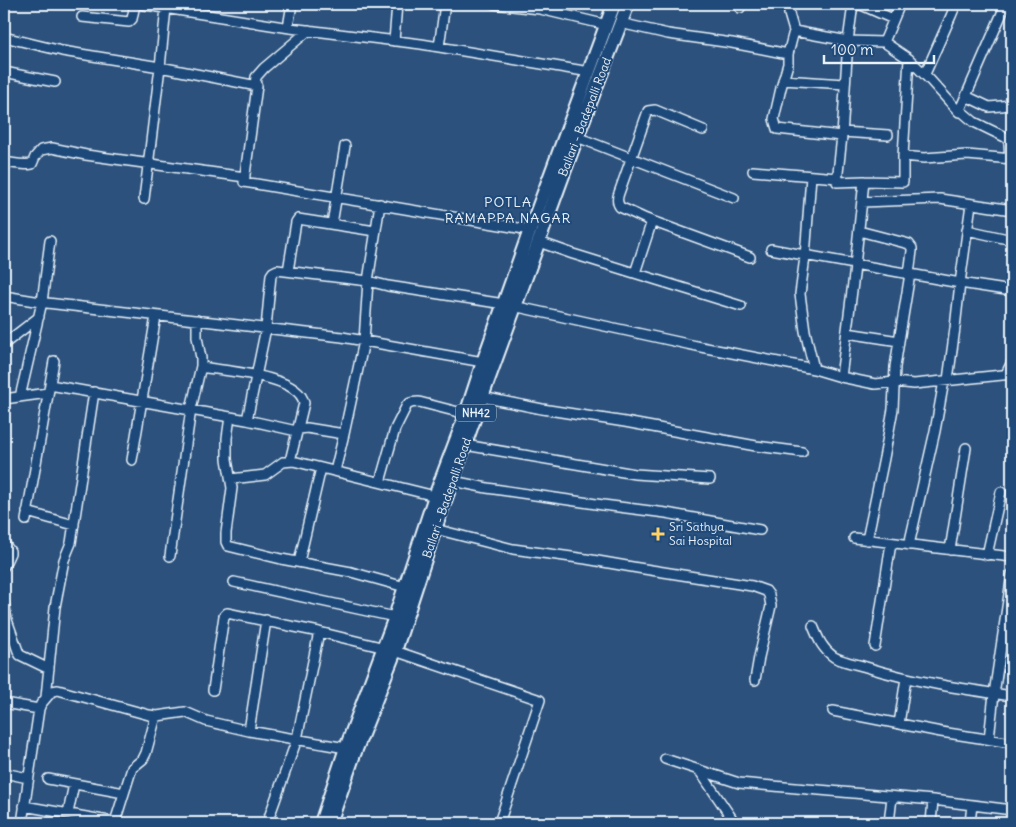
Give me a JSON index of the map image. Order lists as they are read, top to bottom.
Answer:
{
  "streets": {
    "highway": ["Ballari - Badepalli Road", "NH42"]
  },
  "districts": ["POTLA RAMAPPA NAGAR"],
  "places": {
    "health": ["Sri Sathya Sai Hospital"]
  },
  "scale_bar": "100 m"
}
